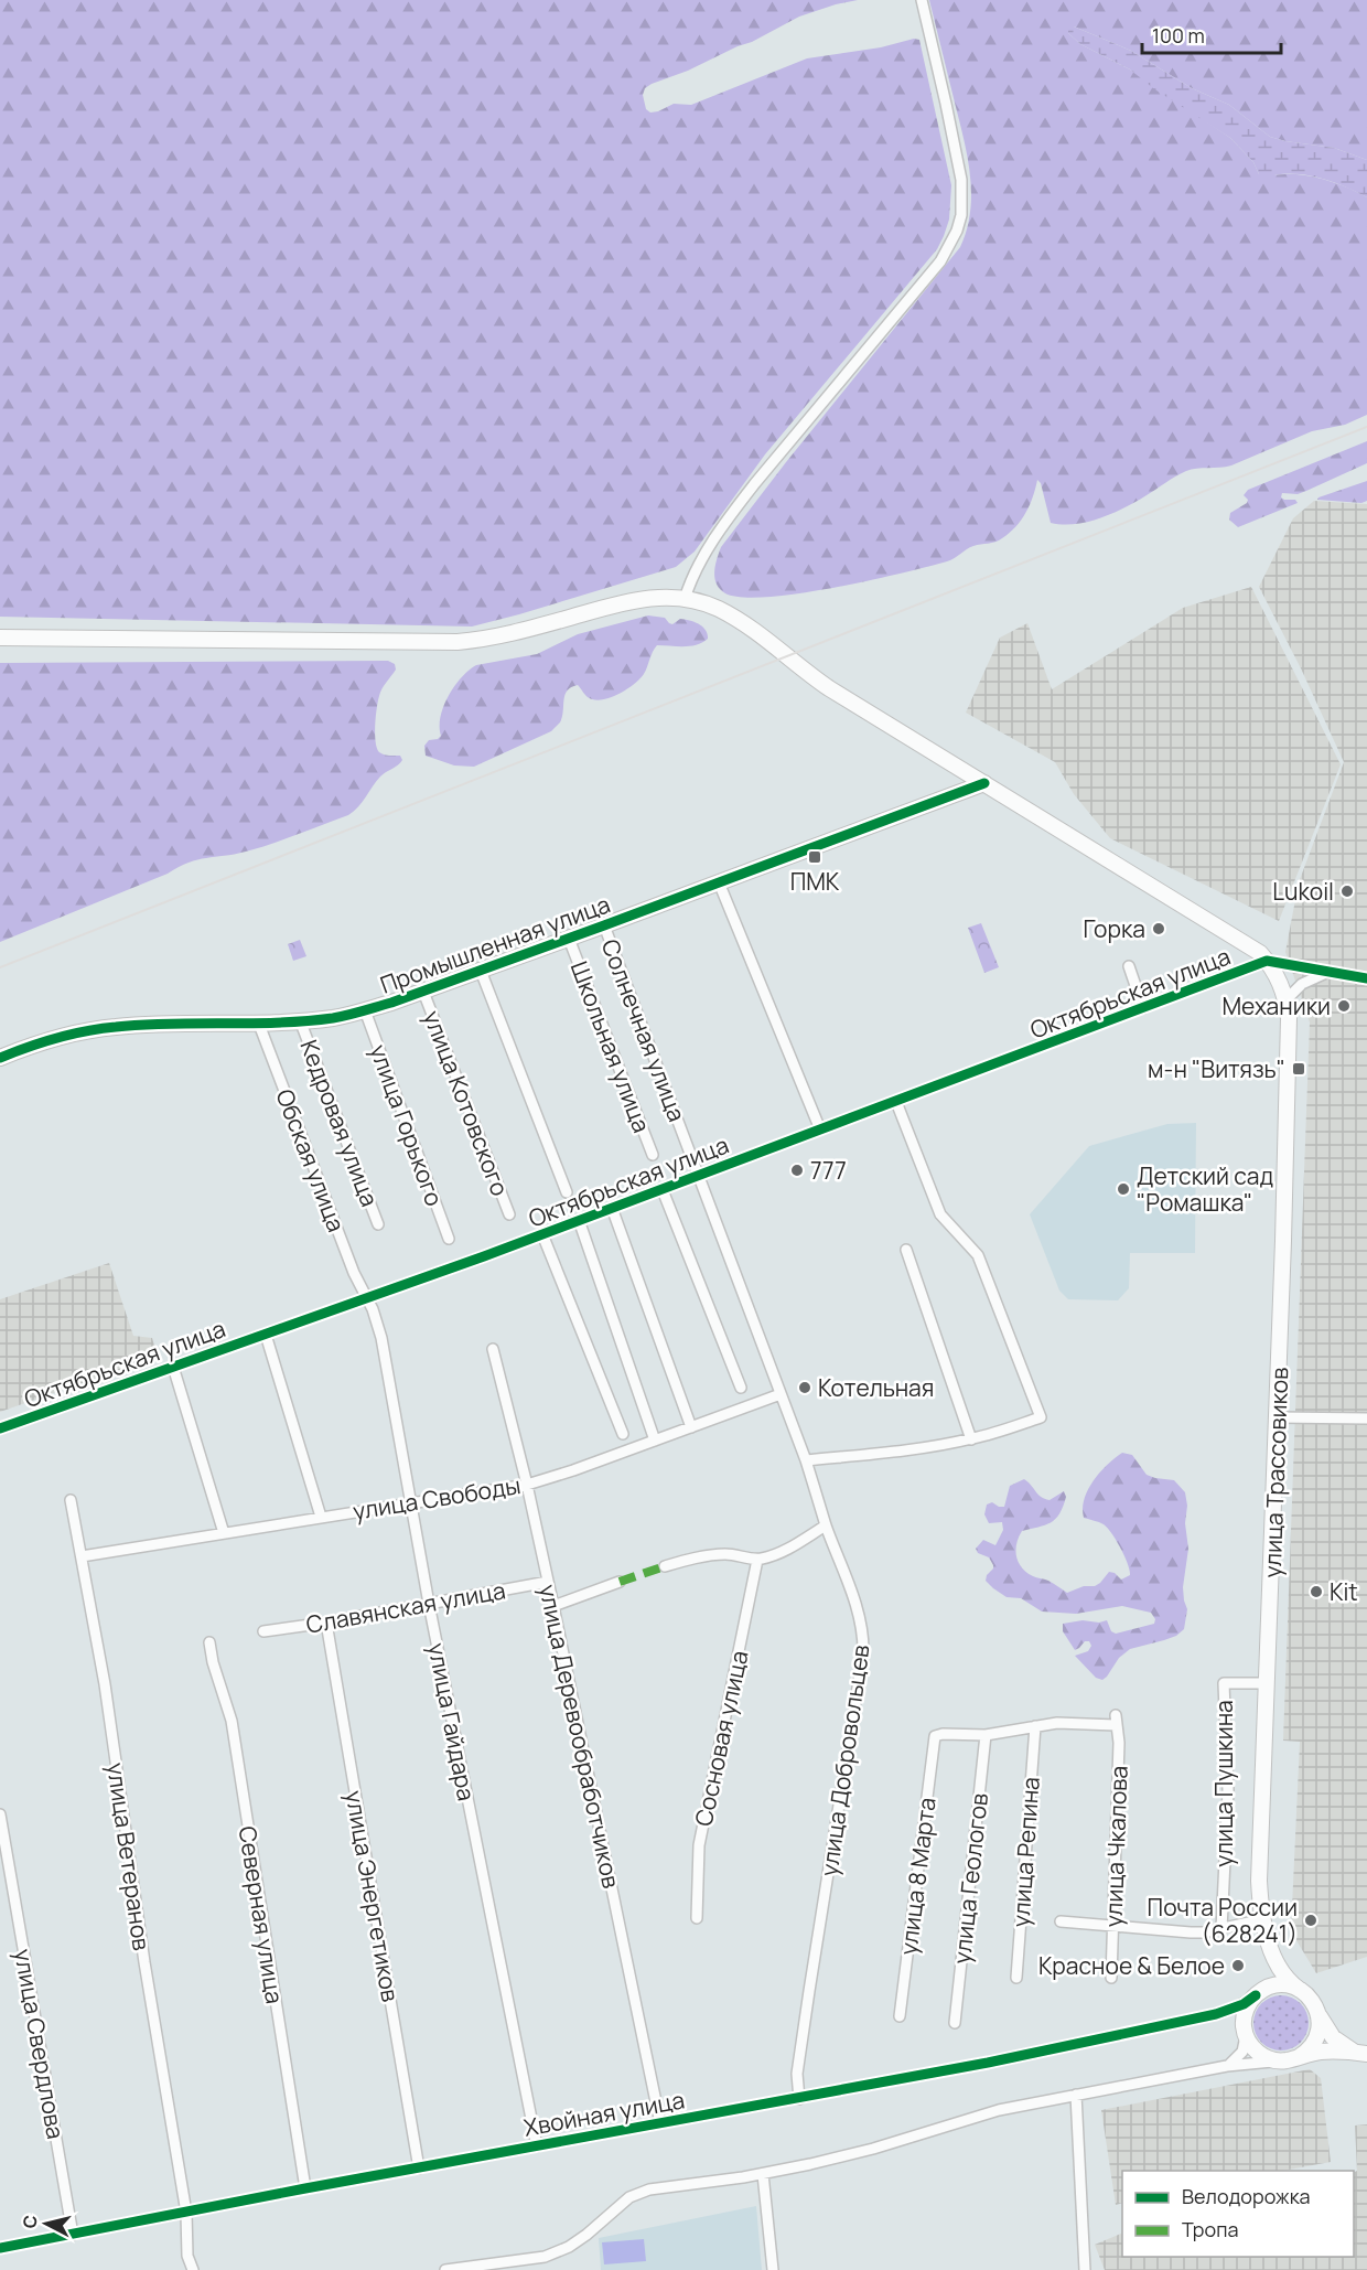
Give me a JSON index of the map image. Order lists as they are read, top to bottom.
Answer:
{
  "streets": {
    "main road": ["Промышленная улица", "улица Трассовиков"],
    "street": [
      "Октябрьская улица",
      "Солнечная улица",
      "Школьная улица",
      "улица Котовского",
      "Кедровая улица",
      "улица Горького",
      "Обская улица",
      "улица Свободы",
      "Славянская улица",
      "улица Гайдара",
      "улица Деревообработчиков",
      "Сосновая улица",
      "улица Добровольцев",
      "улица Пушкина",
      "улица Чкалова",
      "улица Репина",
      "улица Ветеранов",
      "улица 8 Марта",
      "улица Геологов",
      "улица Энергетиков",
      "Северная улица",
      "улица Свердлова",
      "Хвойная улица"
    ]
  },
  "crossings": [
    ["Промышленная улица", "Солнечная улица"],
    ["Промышленная улица", "Школьная улица"],
    ["Промышленная улица", "улица Котовского"],
    ["Промышленная улица", "Кедровая улица"],
    ["Промышленная улица", "улица Горького"],
    ["Промышленная улица", "Обская улица"],
    ["Октябрьская улица", "Солнечная улица"],
    ["Октябрьская улица", "Обская улица"],
    ["Октябрьская улица", "улица Гайдара"],
    ["Солнечная улица", "улица Свободы"],
    ["Солнечная улица", "улица Добровольцев"],
    ["Обская улица", "улица Гайдара"],
    ["улица Трассовиков", "улица Пушкина"],
    ["улица Свободы", "улица Гайдара"],
    ["улица Свободы", "улица Деревообработчиков"],
    ["улица Свободы", "улица Добровольцев"],
    ["улица Свободы", "улица Ветеранов"],
    ["Славянская улица", "улица Гайдара"],
    ["Славянская улица", "улица Деревообработчиков"],
    ["Славянская улица", "улица Энергетиков"],
    ["улица Гайдара", "Хвойная улица"],
    ["улица Деревообработчиков", "Хвойная улица"],
    ["улица Добровольцев", "Хвойная улица"],
    ["улица Чкалова", "улица Репина"],
    ["улица Ветеранов", "Хвойная улица"],
    ["улица 8 Марта", "улица Геологов"],
    ["улица Энергетиков", "Хвойная улица"],
    ["Северная улица", "Хвойная улица"],
    ["улица Свердлова", "Хвойная улица"]
  ],
  "places": {
    "transit": ["ПМК", "м-н \"Витязь\""],
    "other": [
      "Lukoil",
      "Горка",
      "Механики",
      "777",
      "Детский сад \"Ромашка\"",
      "Котельная",
      "Kit",
      "Почта России (628241)",
      "Красное & Белое"
    ]
  },
  "legend": ["Велодорожка", "Тропа"],
  "scale_bar": "100 m",
  "north": "left"
}
